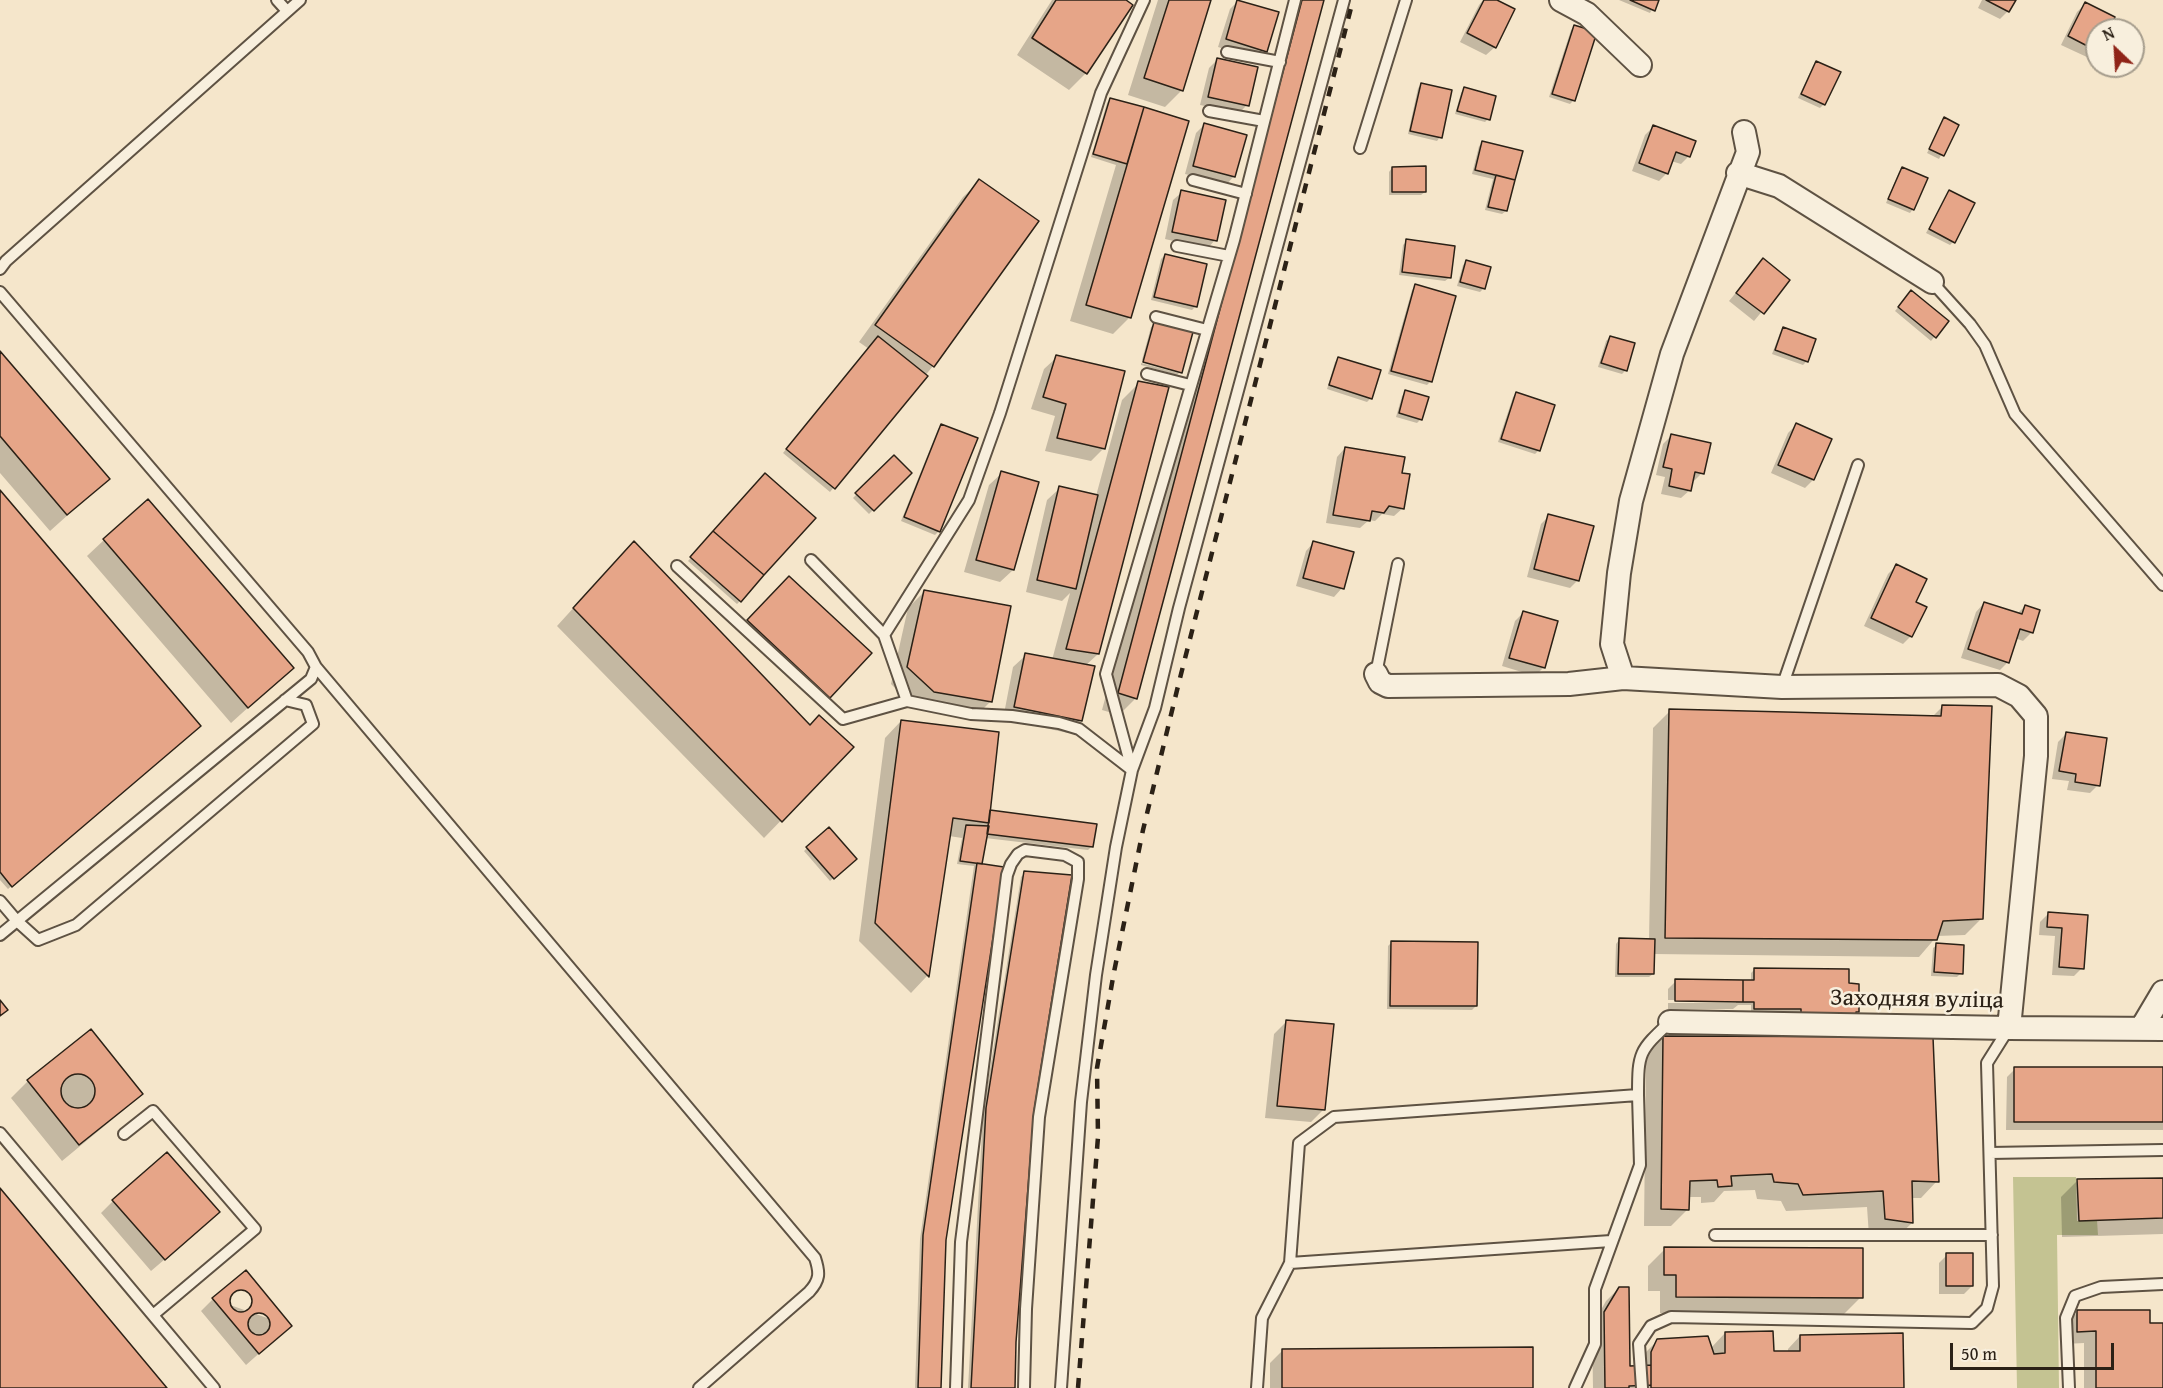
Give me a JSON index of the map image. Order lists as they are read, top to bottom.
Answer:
{
  "streets": {
    "street": ["Заходняя вуліца"]
  },
  "scale_bar": "50 m",
  "north": "top left"
}
